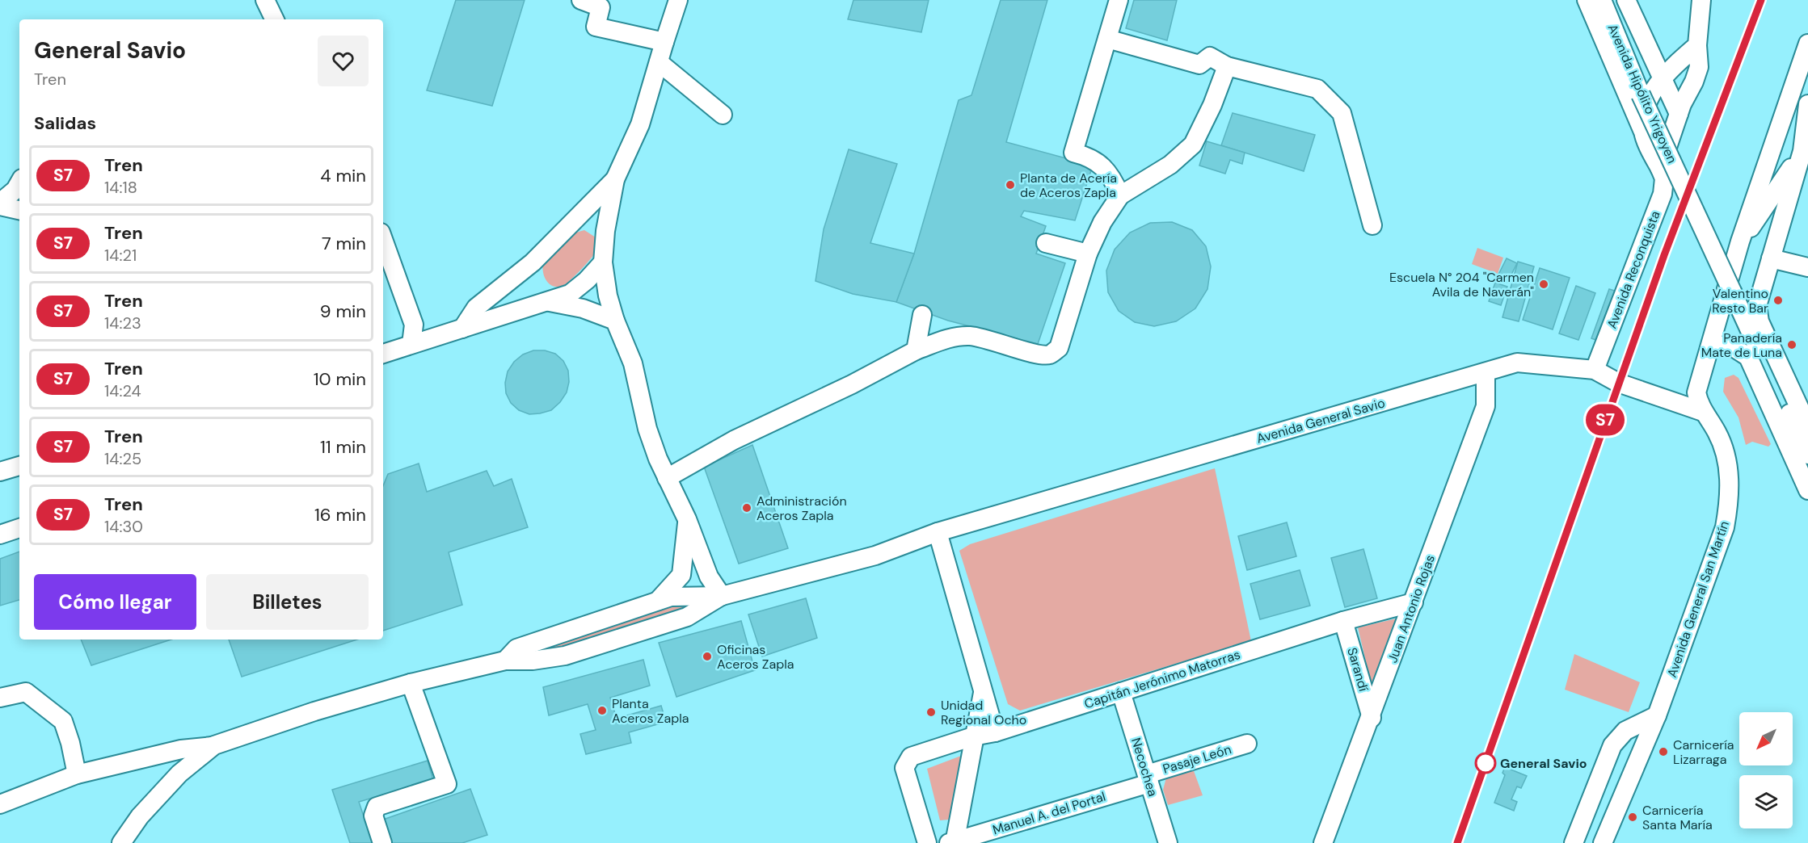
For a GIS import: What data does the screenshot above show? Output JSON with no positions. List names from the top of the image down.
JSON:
{
  "streets": {
    "street": [
      "Avenida Hipólito Yrigoyen",
      "Avenida Reconquista",
      "Avenida General Savio",
      "Avenida General San Martín",
      "Juan Antonio Rojas",
      "Sarandí",
      "Capitán Jerónimo Matorras",
      "Pasaje León",
      "Necochea",
      "Manuel A. del Portal"
    ]
  },
  "crossings": [
    ["Avenida Reconquista", "Avenida General Savio"],
    ["Avenida General Savio", "Avenida General San Martín"],
    ["Avenida General Savio", "Juan Antonio Rojas"],
    ["Juan Antonio Rojas", "Sarandí"],
    ["Juan Antonio Rojas", "Capitán Jerónimo Matorras"],
    ["Sarandí", "Capitán Jerónimo Matorras"],
    ["Capitán Jerónimo Matorras", "Necochea"],
    ["Pasaje León", "Necochea"],
    ["Pasaje León", "Manuel A. del Portal"],
    ["Necochea", "Manuel A. del Portal"]
  ],
  "places": [
    "Planta de Acería de Aceros Zapla",
    "Escuela N° 204 \"Carmen Avila de Naverán\"",
    "Valentino Resto Bar",
    "Panadería Mate de Luna",
    "Administración Aceros Zapla",
    "Oficinas Aceros Zapla",
    "Planta Aceros Zapla",
    "Unidad Regional Ocho",
    "Carnicería Lizarraga",
    "General Savio",
    "Carnicería Santa María"
  ],
  "north": "bottom left",
  "page": {
    "on_map": "S7",
    "heading": [
      ["General Savio", "Tren"],
      "Salidas"
    ],
    "list": [
      {
        "mark": "S7",
        "name": "Tren",
        "note": "14:18",
        "value": "4 min"
      },
      {
        "mark": "S7",
        "name": "Tren",
        "note": "14:21",
        "value": "7 min"
      },
      {
        "mark": "S7",
        "name": "Tren",
        "note": "14:23",
        "value": "9 min"
      },
      {
        "mark": "S7",
        "name": "Tren",
        "note": "14:24",
        "value": "10 min"
      },
      {
        "mark": "S7",
        "name": "Tren",
        "note": "14:25",
        "value": "11 min"
      },
      {
        "mark": "S7",
        "name": "Tren",
        "note": "14:30",
        "value": "16 min"
      }
    ],
    "buttons": ["Cómo llegar", "Billetes"]
  }
}
